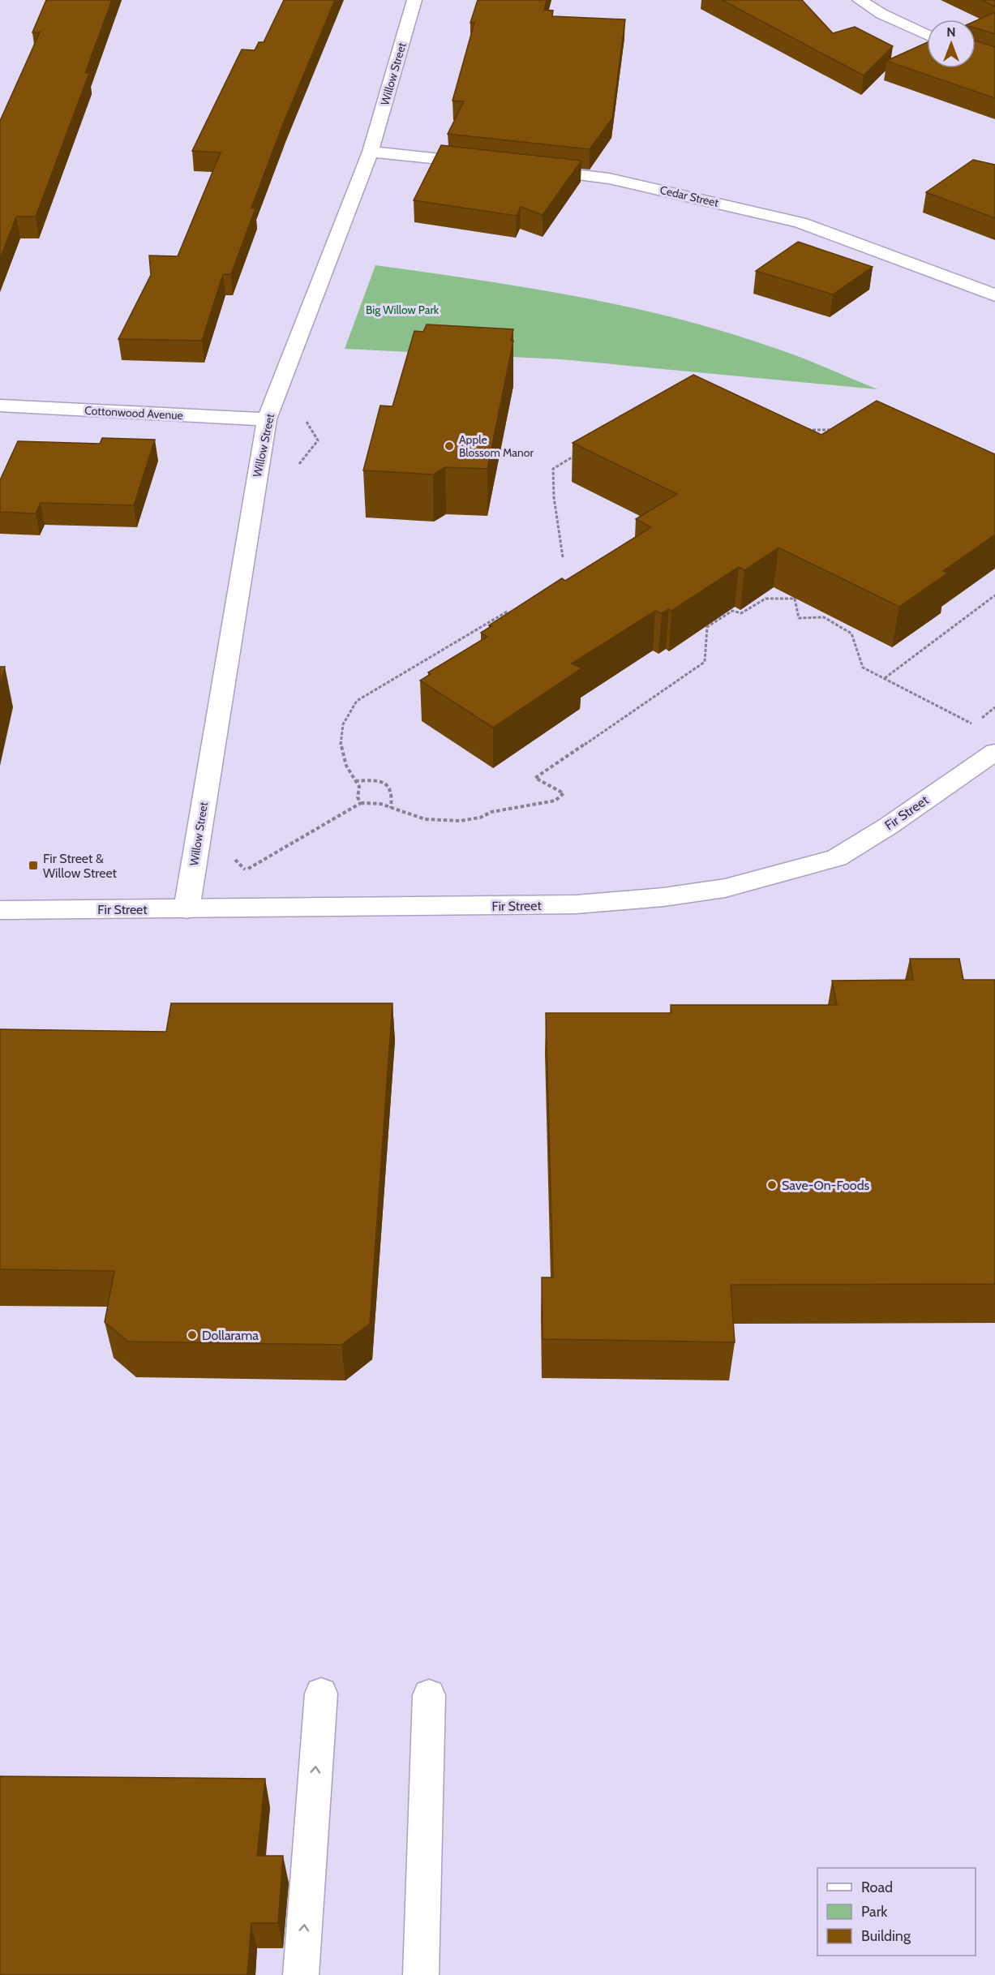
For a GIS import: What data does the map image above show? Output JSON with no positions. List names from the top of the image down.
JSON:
{
  "streets": {
    "street": [
      "Willow Street",
      "Cedar Street",
      "Cottonwood Avenue",
      "Fir Street"
    ]
  },
  "crossings": [
    ["Willow Street", "Cottonwood Avenue"],
    ["Willow Street", "Fir Street"]
  ],
  "parks": ["Big Willow Park"],
  "places": {
    "other": ["Apple Blossom Manor", "Save-On-Foods", "Dollarama"],
    "transit": ["Fir Street & Willow Street"]
  },
  "legend": ["Road", "Park", "Building"],
  "north": "top"
}
